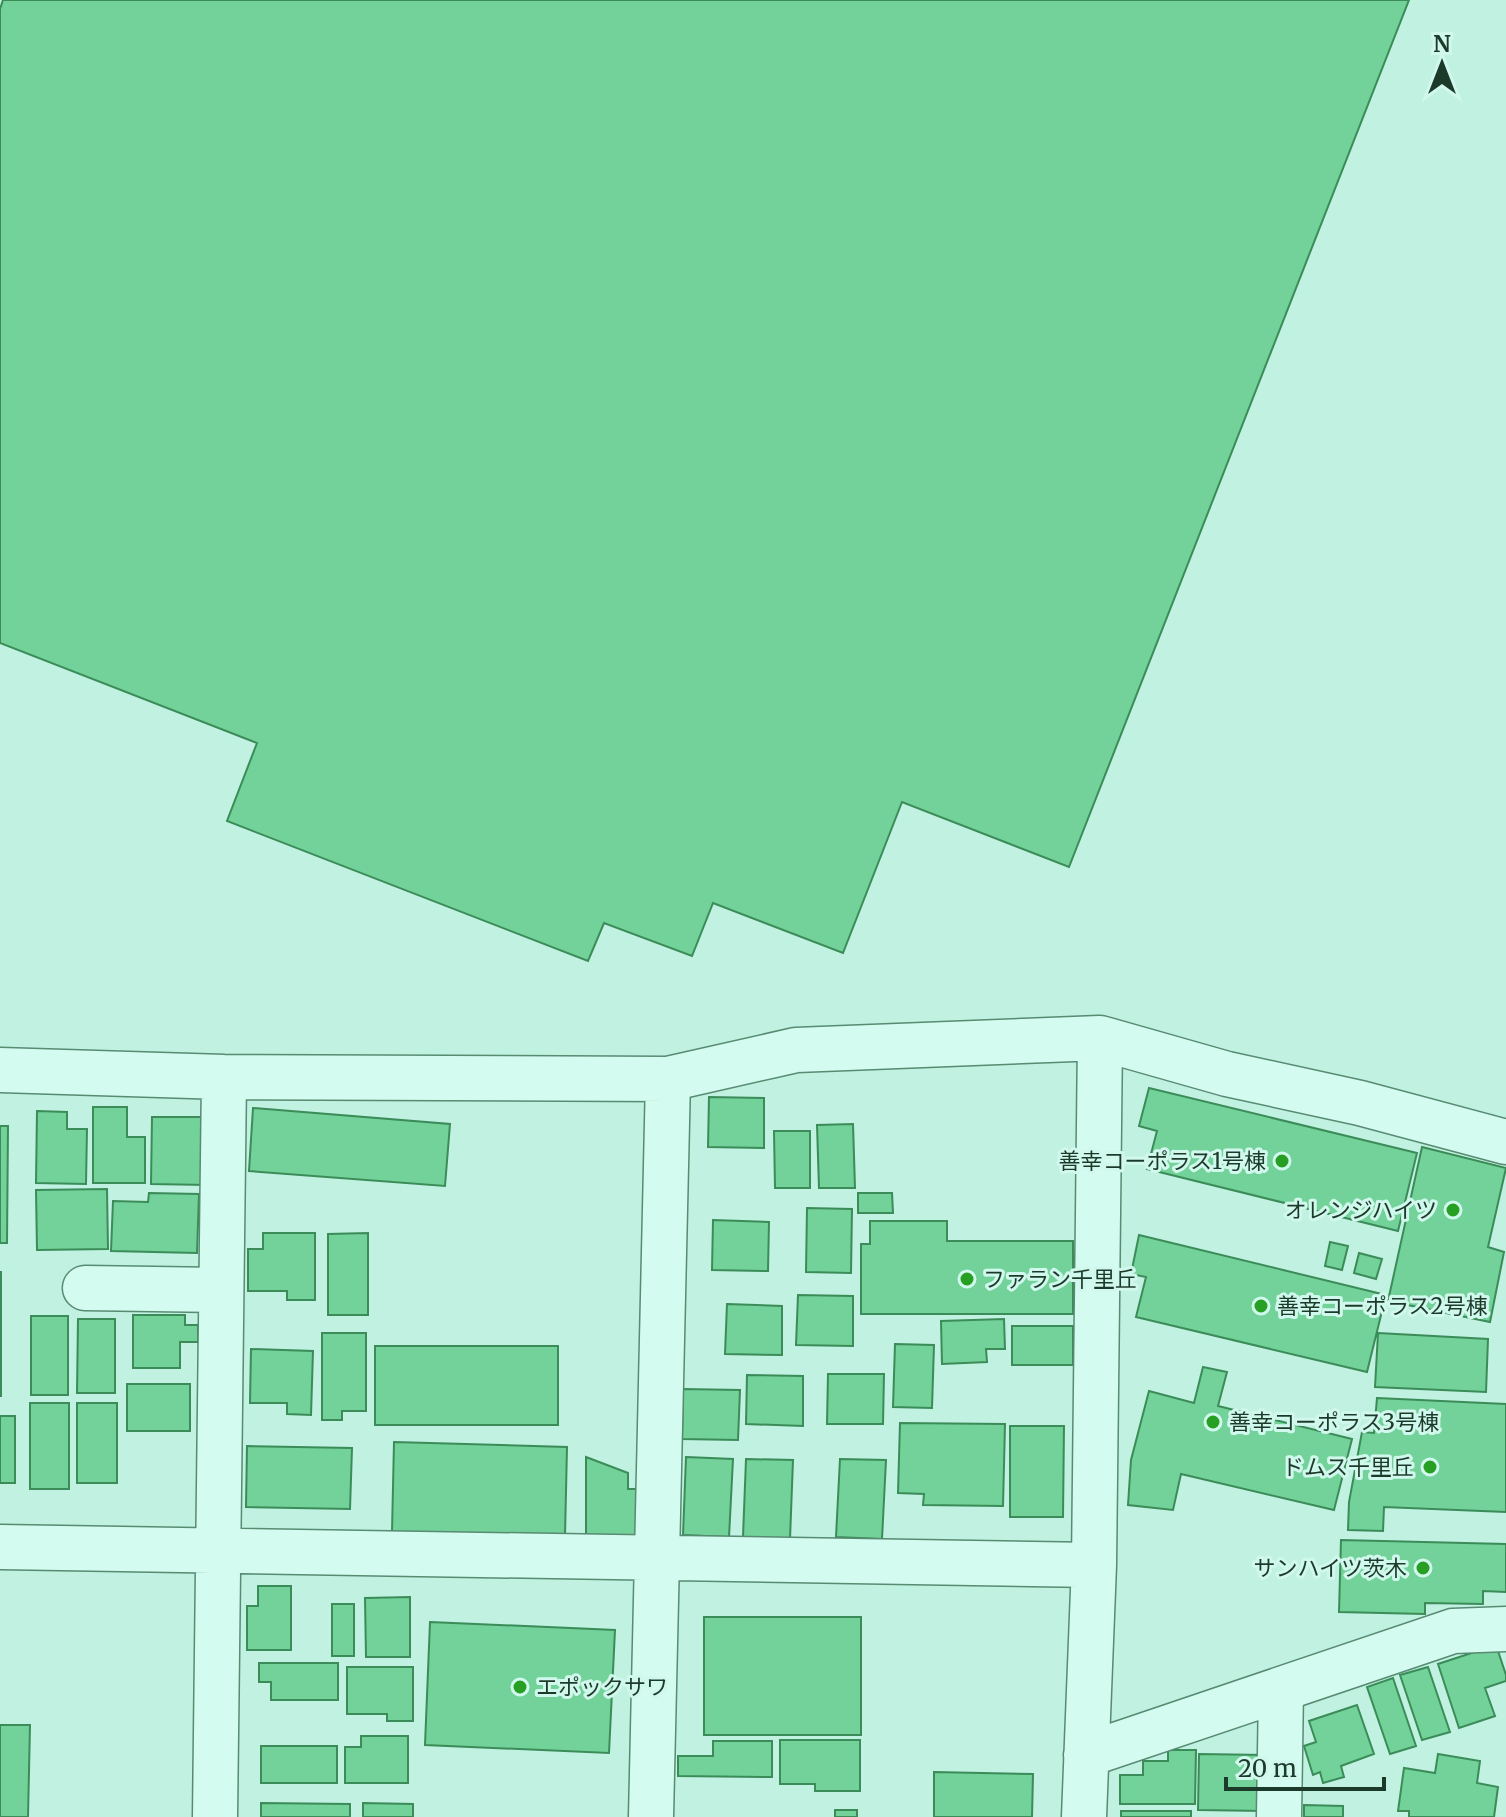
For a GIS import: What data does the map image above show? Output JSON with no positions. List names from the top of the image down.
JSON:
{
  "places": [
    "善幸コーポラス1号棟",
    "オレンジハイツ",
    "ファラン千里丘",
    "善幸コーポラス2号棟",
    "善幸コーポラス3号棟",
    "ドムス千里丘",
    "サンハイツ茨木",
    "エポックサワ"
  ],
  "scale_bar": "20 m",
  "north": "top"
}
